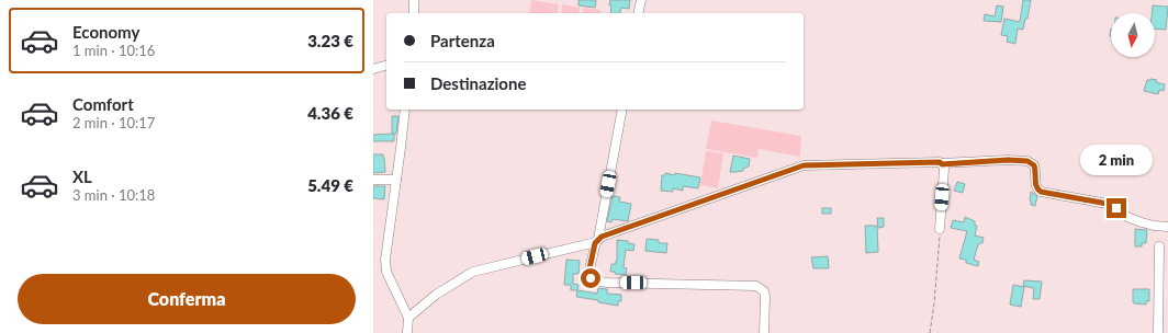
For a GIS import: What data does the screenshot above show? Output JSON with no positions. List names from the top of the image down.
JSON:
{
  "north": "bottom",
  "page": {
    "list": [
      {
        "name": "Economy",
        "note": "1 min · 10:16",
        "value": "3.23 €"
      },
      {
        "name": "Comfort",
        "note": "2 min · 10:17",
        "value": "4.36 €"
      },
      {
        "name": "XL",
        "note": "3 min · 10:18",
        "value": "5.49 €"
      }
    ],
    "banner": ["Partenza", "Destinazione"],
    "bubble": "2 min",
    "buttons": "Conferma"
  }
}
